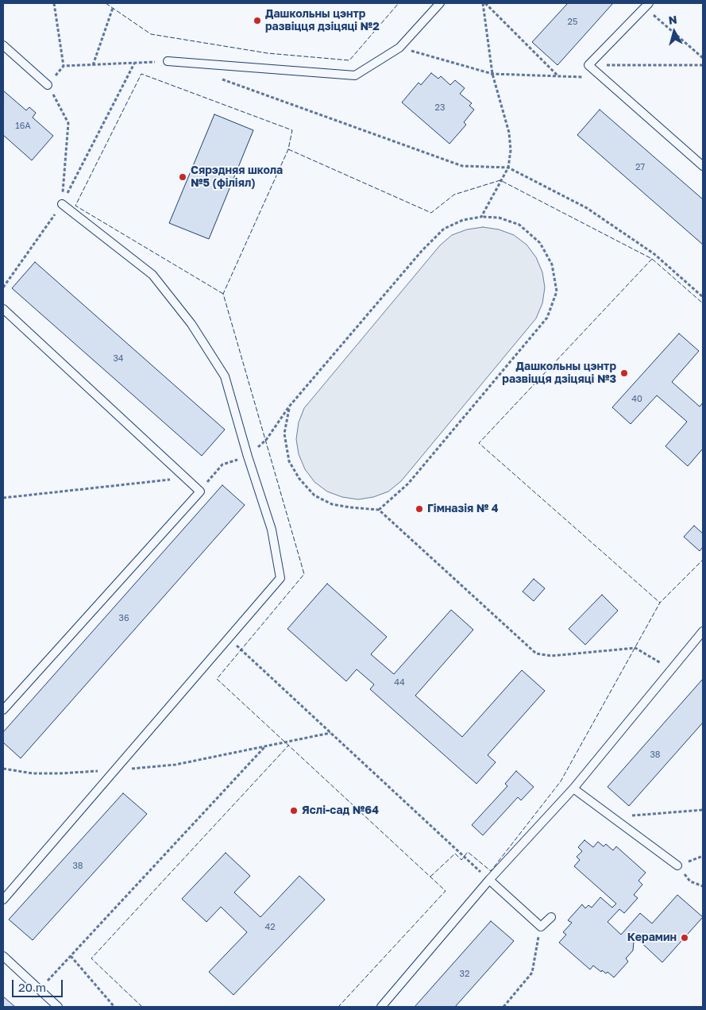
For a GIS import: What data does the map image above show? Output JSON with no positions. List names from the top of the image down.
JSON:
{
  "places": [
    "Дашкольны цэнтр развіцця дзіцяці №2",
    "Сярэдняя школа №5 (філіял)",
    "Дашкольны цэнтр развіцця дзіцяці №3",
    "Гімназія № 4",
    "Яслі-сад №64",
    "Керамин"
  ],
  "house_numbers": [
    "25",
    "23",
    "16А",
    "27",
    "34",
    "40",
    "36",
    "44",
    "38",
    "38",
    "42",
    "32"
  ],
  "scale_bar": "20 m",
  "north": "top"
}
